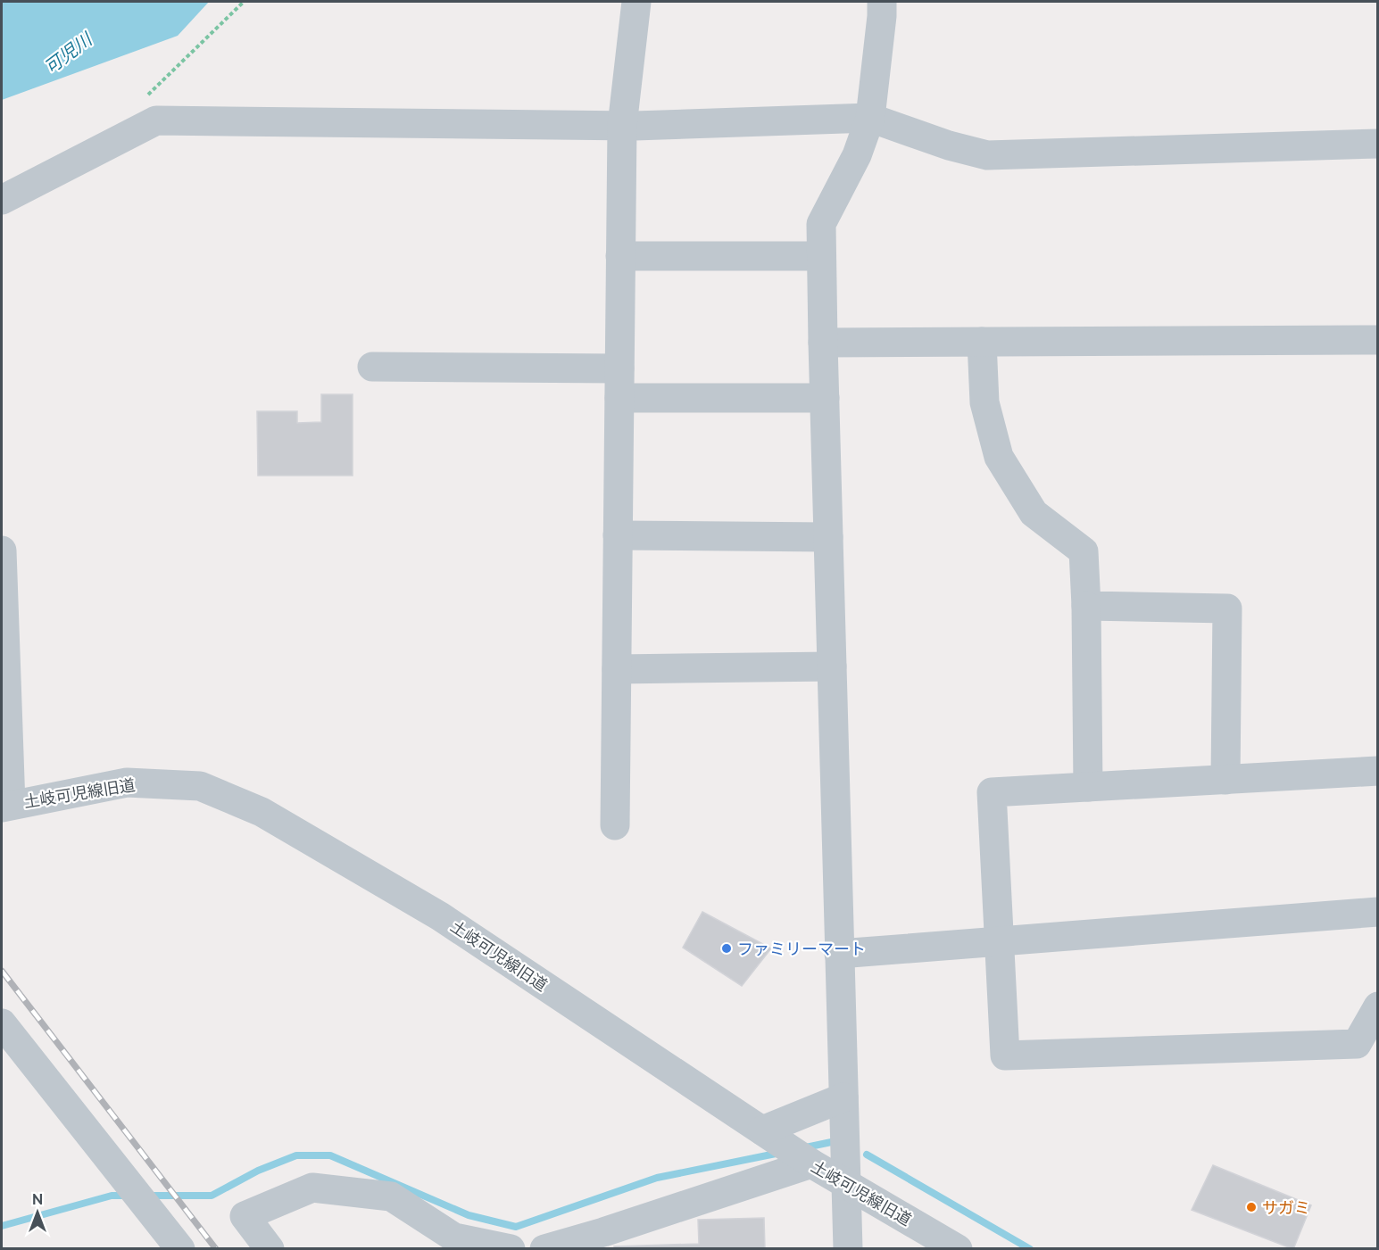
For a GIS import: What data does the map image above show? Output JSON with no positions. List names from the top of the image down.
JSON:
{
  "streets": {
    "street": ["土岐可児線旧道"]
  },
  "water": ["可児川"],
  "places": ["ファミリーマート", "サガミ"],
  "north": "top"
}
